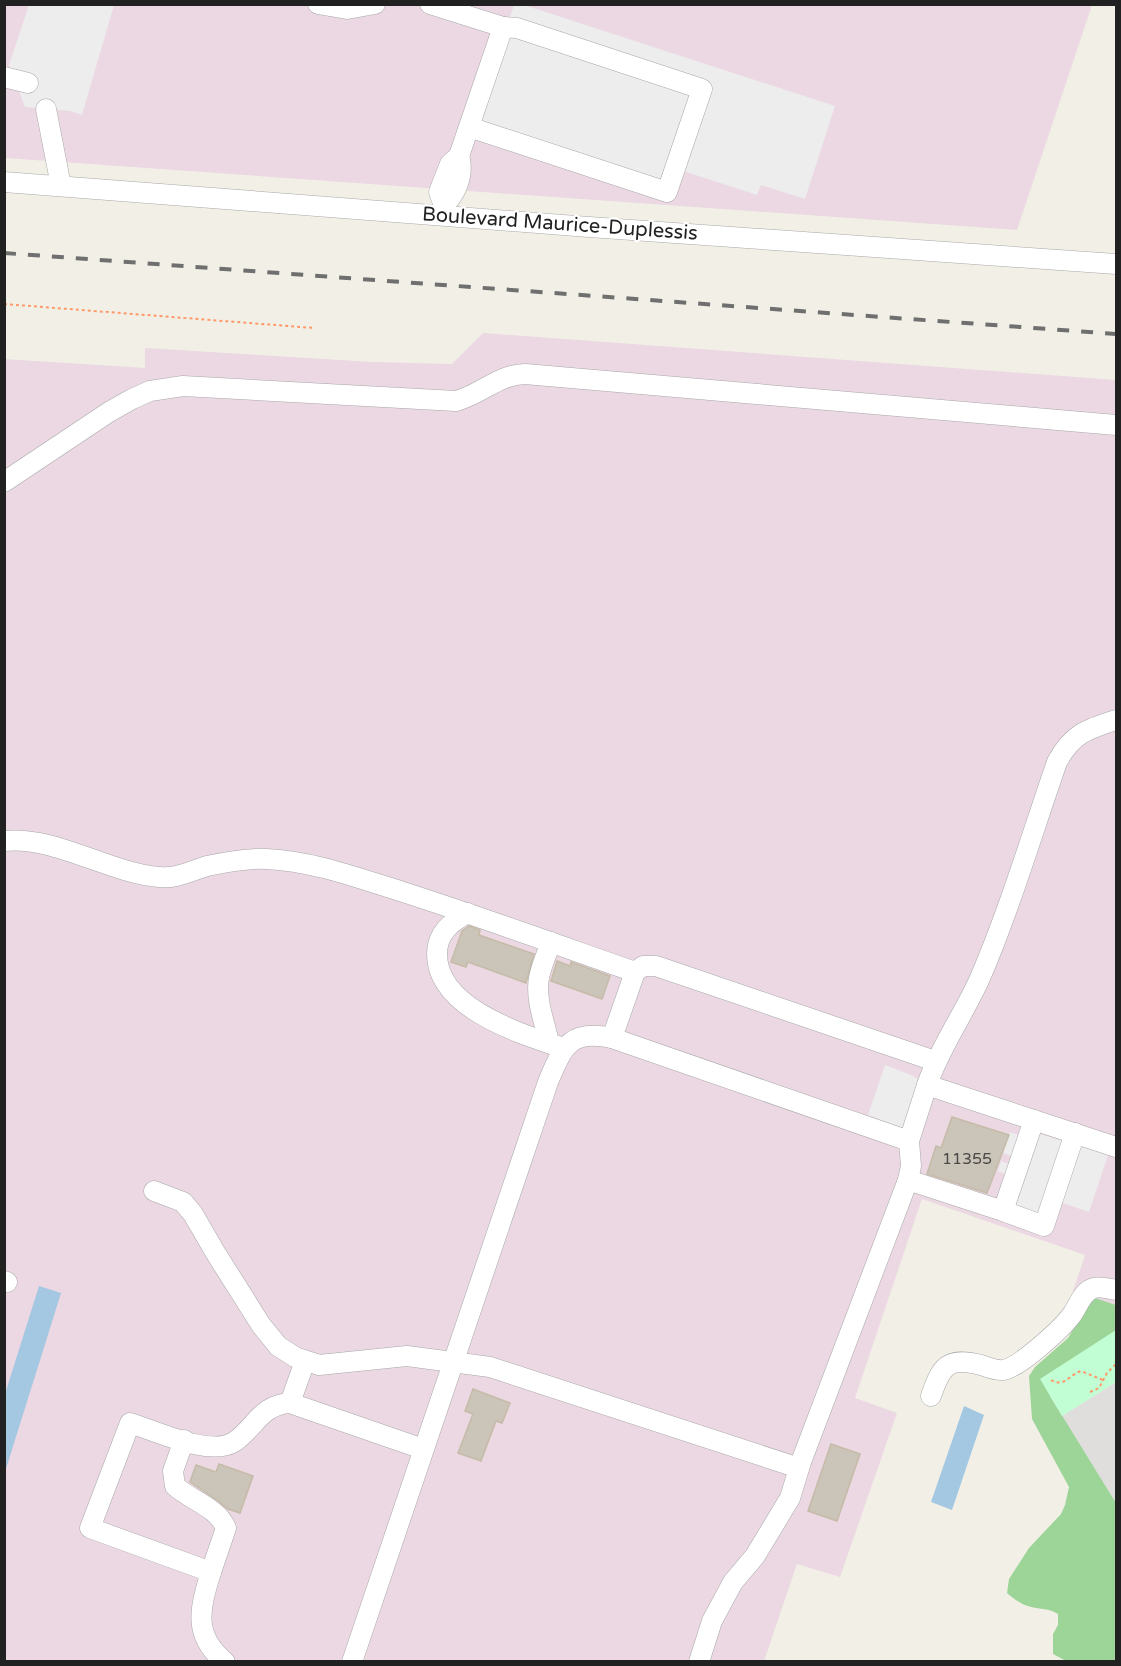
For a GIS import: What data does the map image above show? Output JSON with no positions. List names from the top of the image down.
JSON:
{
  "streets": {
    "street": ["Boulevard Maurice-Duplessis"]
  },
  "house_numbers": ["11355"]
}
